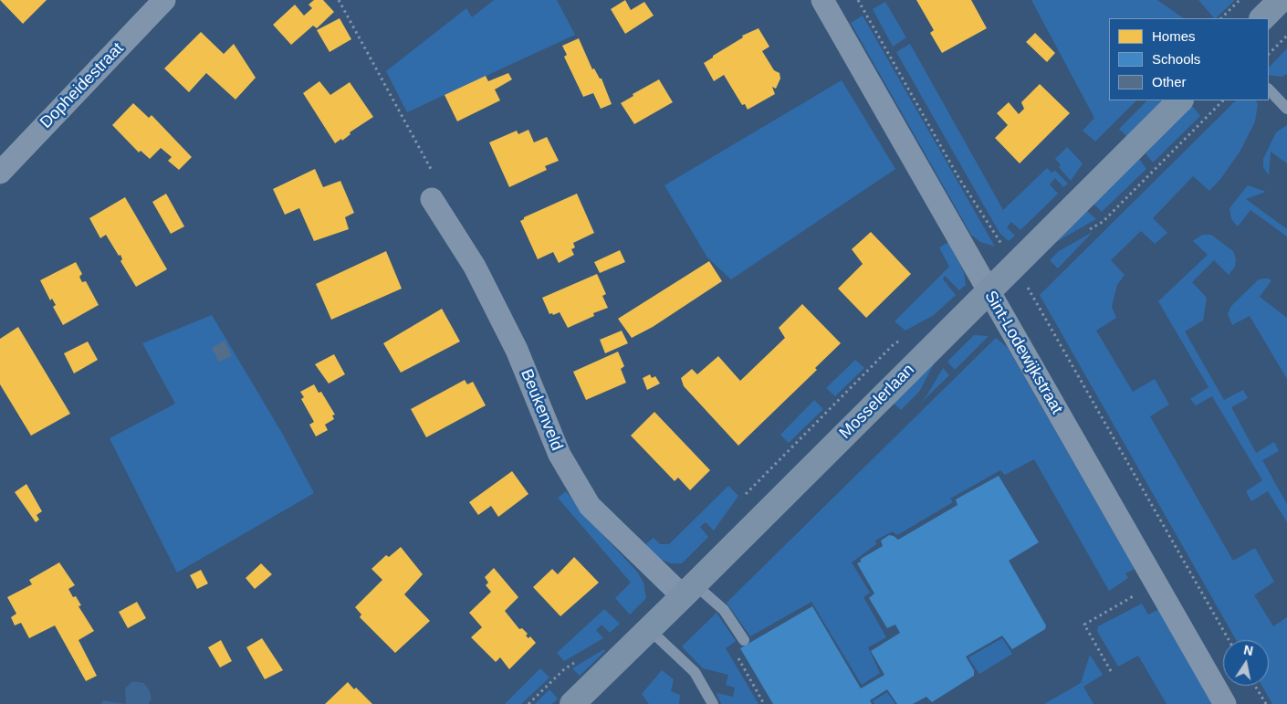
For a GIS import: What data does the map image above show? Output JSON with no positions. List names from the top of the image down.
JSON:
{
  "streets": {
    "street": [
      "Dopheidestraat",
      "Sint-Lodewijkstraat",
      "Mosselerlaan",
      "Beukenveld"
    ]
  },
  "crossings": [
    ["Sint-Lodewijkstraat", "Mosselerlaan"],
    ["Mosselerlaan", "Beukenveld"]
  ],
  "legend": ["Homes", "Schools", "Other"],
  "north": "top"
}
